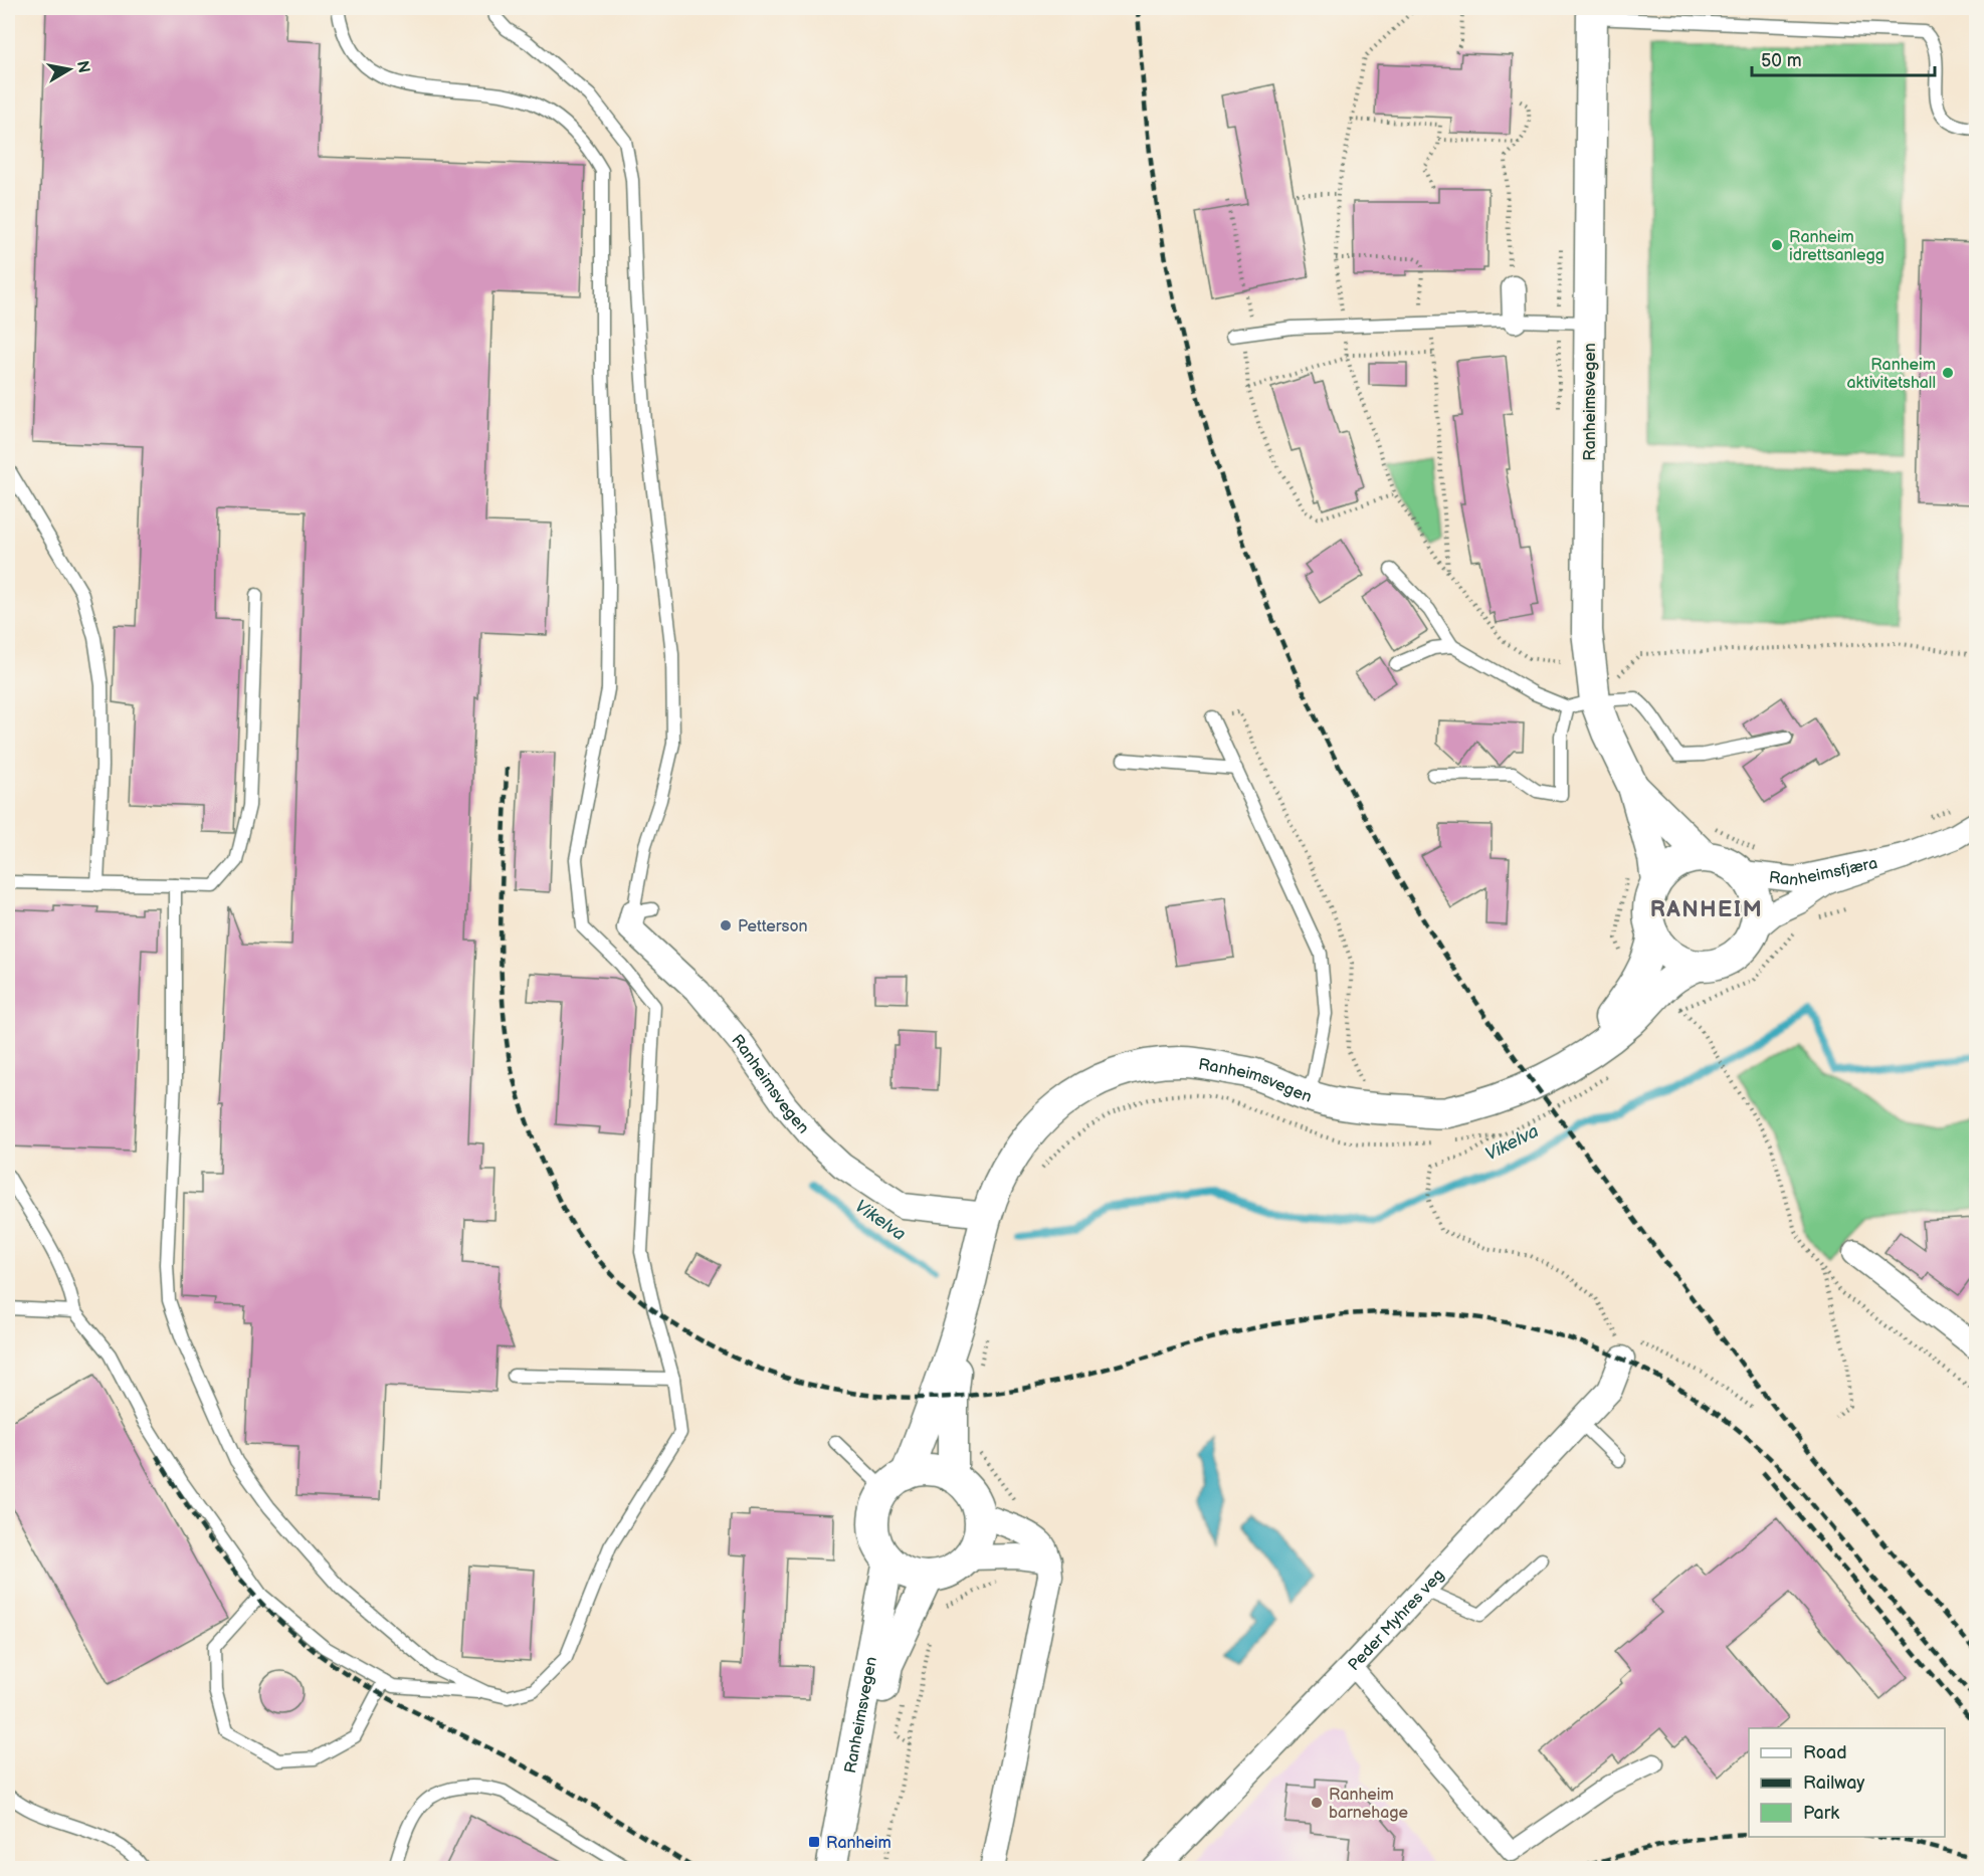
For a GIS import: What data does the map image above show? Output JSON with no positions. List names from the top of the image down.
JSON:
{
  "streets": {
    "street": ["Ranheimsvegen", "Ranheimsfjæra", "Peder Myhres veg"]
  },
  "crossings": [
    ["Ranheimsvegen", "Ranheimsfjæra"]
  ],
  "districts": ["RANHEIM"],
  "water": ["Vikelva"],
  "places": {
    "other": [
      "Ranheim idrettsanlegg",
      "Ranheim aktivitetshall",
      "Petterson",
      "Ranheim barnehage"
    ],
    "transit": ["Ranheim"]
  },
  "legend": ["Road", "Railway", "Park"],
  "scale_bar": "50 m",
  "north": "right"
}
